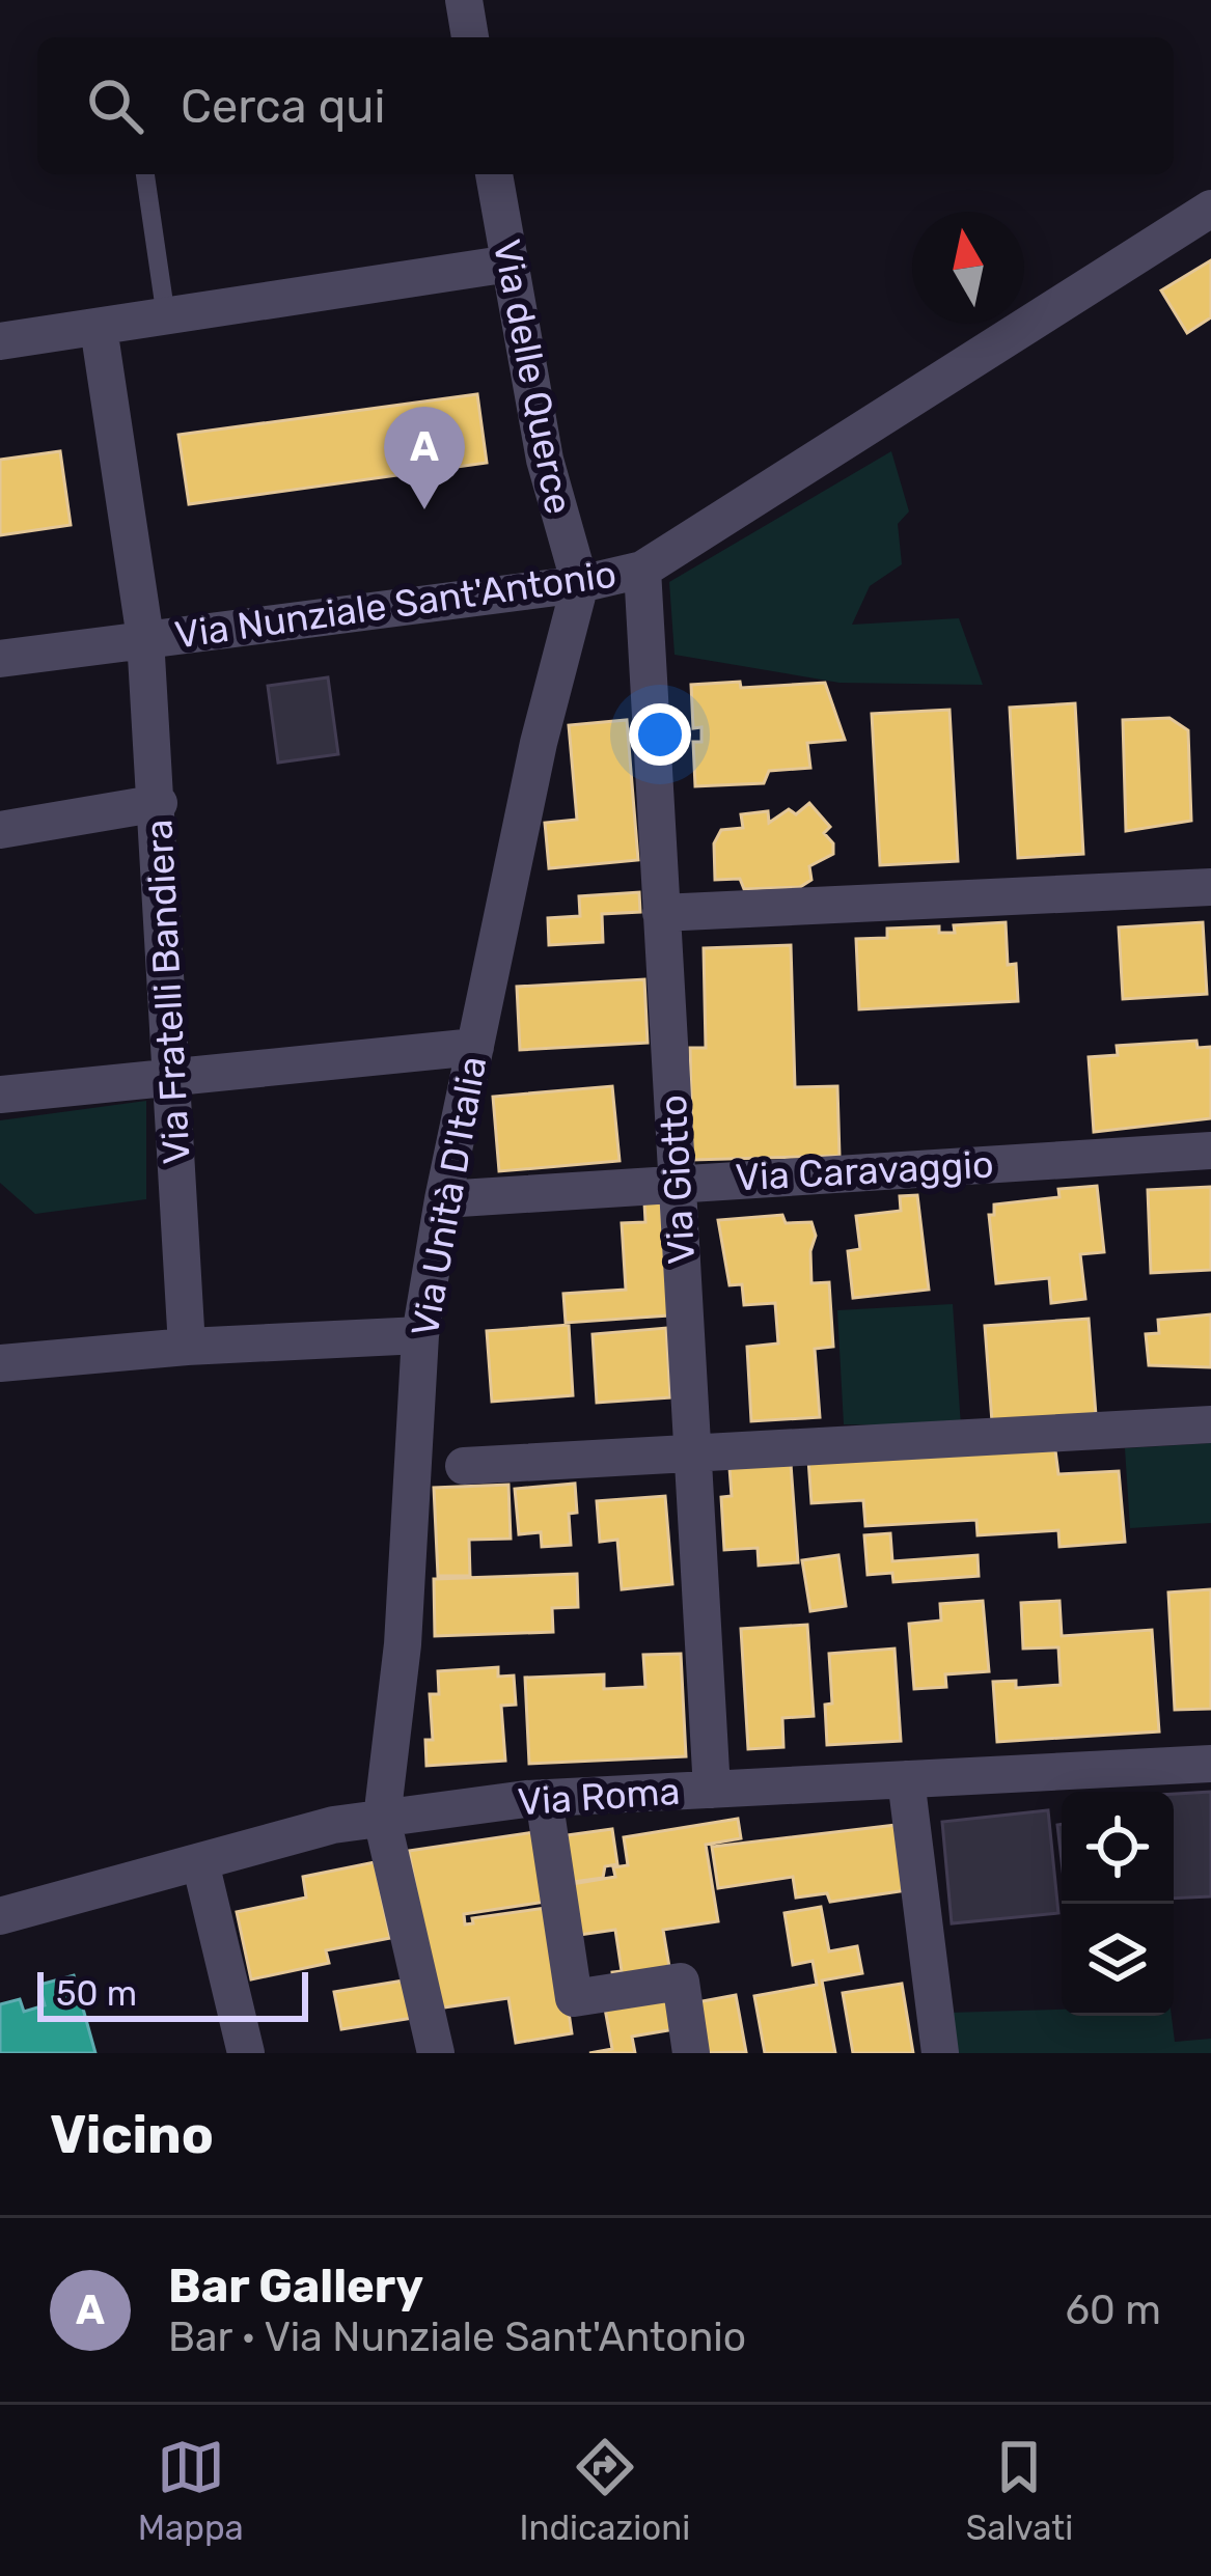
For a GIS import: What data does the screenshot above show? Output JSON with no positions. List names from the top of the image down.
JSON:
{
  "streets": {
    "street": [
      "Via delle Querce",
      "Via Nunziale Sant'Antonio",
      "Via Fratelli Bandiera",
      "Via Caravaggio",
      "Via Giotto",
      "Via Unità D'Italia",
      "Via Roma"
    ]
  },
  "crossings": [
    ["Via delle Querce", "Via Nunziale Sant'Antonio"],
    ["Via delle Querce", "Via Unità D'Italia"],
    ["Via Nunziale Sant'Antonio", "Via Fratelli Bandiera"],
    ["Via Nunziale Sant'Antonio", "Via Giotto"],
    ["Via Nunziale Sant'Antonio", "Via Unità D'Italia"],
    ["Via Caravaggio", "Via Giotto"],
    ["Via Caravaggio", "Via Unità D'Italia"],
    ["Via Giotto", "Via Roma"],
    ["Via Unità D'Italia", "Via Roma"]
  ],
  "scale_bar": "50 m",
  "north": "top",
  "page": {
    "search": "Cerca qui",
    "pins": "A",
    "scale": "50 m",
    "heading": "Vicino",
    "list": [
      {
        "mark": "A",
        "name": "Bar Gallery",
        "note": "Bar · Via Nunziale Sant'Antonio",
        "value": "60 m"
      }
    ],
    "nav": ["Mappa", "Indicazioni", "Salvati"]
  }
}
